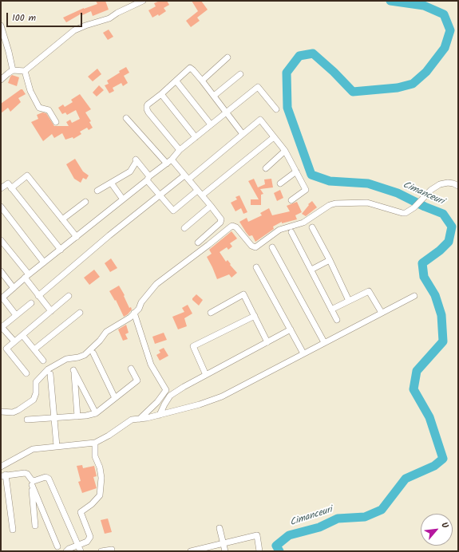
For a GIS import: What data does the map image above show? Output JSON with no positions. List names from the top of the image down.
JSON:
{
  "water": ["Cimanceuri"],
  "scale_bar": "100 m",
  "north": "top right"
}
